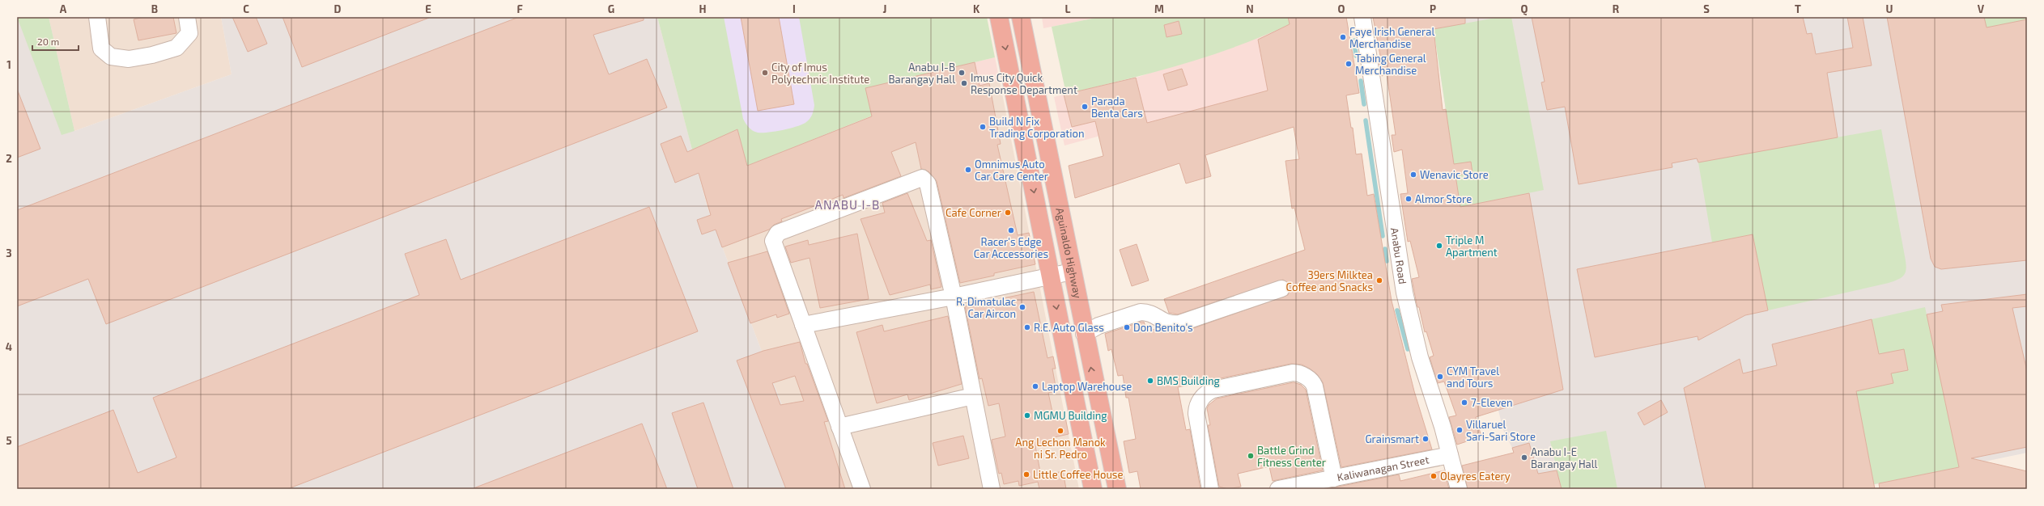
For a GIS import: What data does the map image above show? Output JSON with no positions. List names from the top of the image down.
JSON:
{
  "streets": {
    "highway": ["Aguinaldo Highway"],
    "street": ["Anabu Road", "Kaliwanagan Street"]
  },
  "crossings": [
    ["Anabu Road", "Kaliwanagan Street"]
  ],
  "districts": ["ANABU I-B"],
  "places": [
    "Faye Irish General Merchandise",
    "Tabing General Merchandise",
    "City of Imus Polytechnic Institute",
    "Anabu I-B Barangay Hall",
    "Imus City Quick Response Department",
    "Parada Benta Cars",
    "Build N Fix Trading Corporation",
    "Omnimus Auto Car Care Center",
    "Wenavic Store",
    "Almor Store",
    "Cafe Corner",
    "Racer's Edge Car Accessories",
    "Triple M Apartment",
    "39ers Milktea Coffee and Snacks",
    "R. Dimatulac Car Aircon",
    "R.E. Auto Glass",
    "Don Benito's",
    "CYM Travel and Tours",
    "BMS Building",
    "Laptop Warehouse",
    "7-Eleven",
    "MGMU Building",
    "Villaruel Sari-Sari Store",
    "Ang Lechon Manok ni Sr. Pedro",
    "Grainsmart",
    "Battle Grind Fitness Center",
    "Anabu I-E Barangay Hall",
    "Little Coffee House",
    "Olayres Eatery"
  ],
  "scale_bar": "20 m",
  "grid": {
    "columns": [
      "A",
      "B",
      "C",
      "D",
      "E",
      "F",
      "G",
      "H",
      "I",
      "J",
      "K",
      "L",
      "M",
      "N",
      "O",
      "P",
      "Q",
      "R",
      "S",
      "T",
      "U",
      "V"
    ],
    "rows": [
      "1",
      "2",
      "3",
      "4",
      "5"
    ]
  }
}
